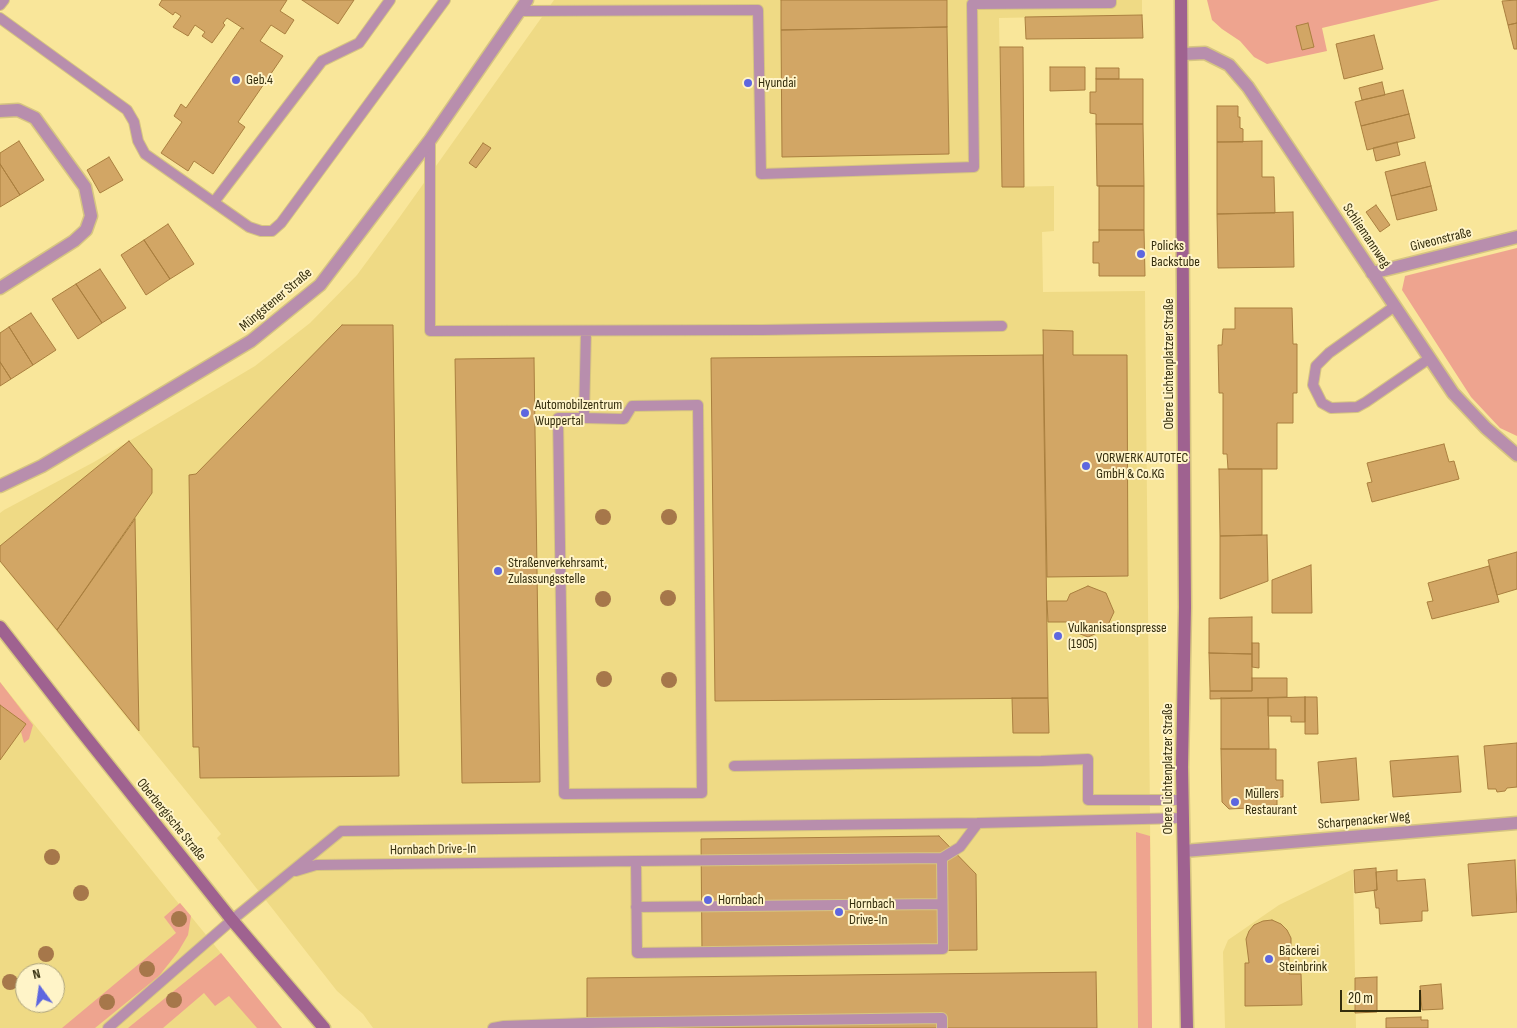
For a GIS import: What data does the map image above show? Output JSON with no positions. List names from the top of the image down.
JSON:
{
  "streets": {
    "main road": ["Obere Lichtenplatzer Straße", "Oberbergische Straße"],
    "street": [
      "Schliemannweg",
      "Giveonstraße",
      "Müngstener Straße",
      "Scharpenacker Weg"
    ],
    "lane": ["Hornbach Drive-In"]
  },
  "crossings": [
    ["Schliemannweg", "Giveonstraße"],
    ["Schliemannweg", "Obere Lichtenplatzer Straße"],
    ["Obere Lichtenplatzer Straße", "Scharpenacker Weg"]
  ],
  "places": [
    "Geb.4",
    "Hyundai",
    "Policks Backstube",
    "Automobilzentrum Wuppertal",
    "VORWERK AUTOTEC GmbH & Co.KG",
    "Straßenverkehrsamt, Zulassungsstelle",
    "Vulkanisationspresse (1905)",
    "Müllers Restaurant",
    "Hornbach",
    "Hornbach Drive-In",
    "Bäckerei Steinbrink"
  ],
  "scale_bar": "20 m",
  "north": "top"
}
